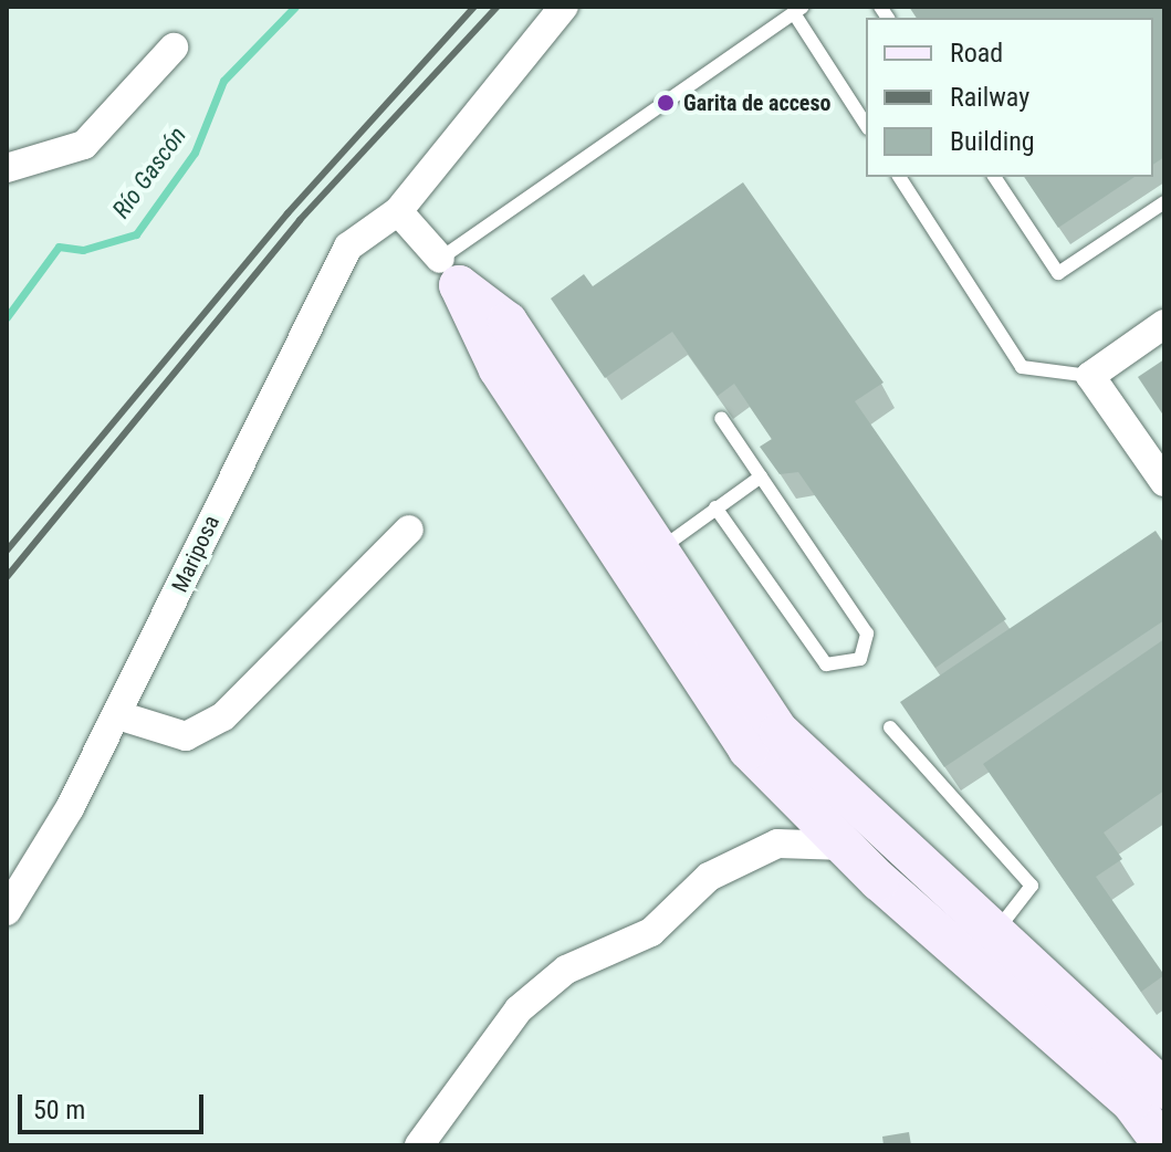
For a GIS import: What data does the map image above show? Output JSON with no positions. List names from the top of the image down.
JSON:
{
  "streets": {
    "street": ["Mariposa"]
  },
  "water": ["Río Gascón"],
  "places": ["Garita de acceso"],
  "legend": ["Road", "Railway", "Building"],
  "scale_bar": "50 m"
}
